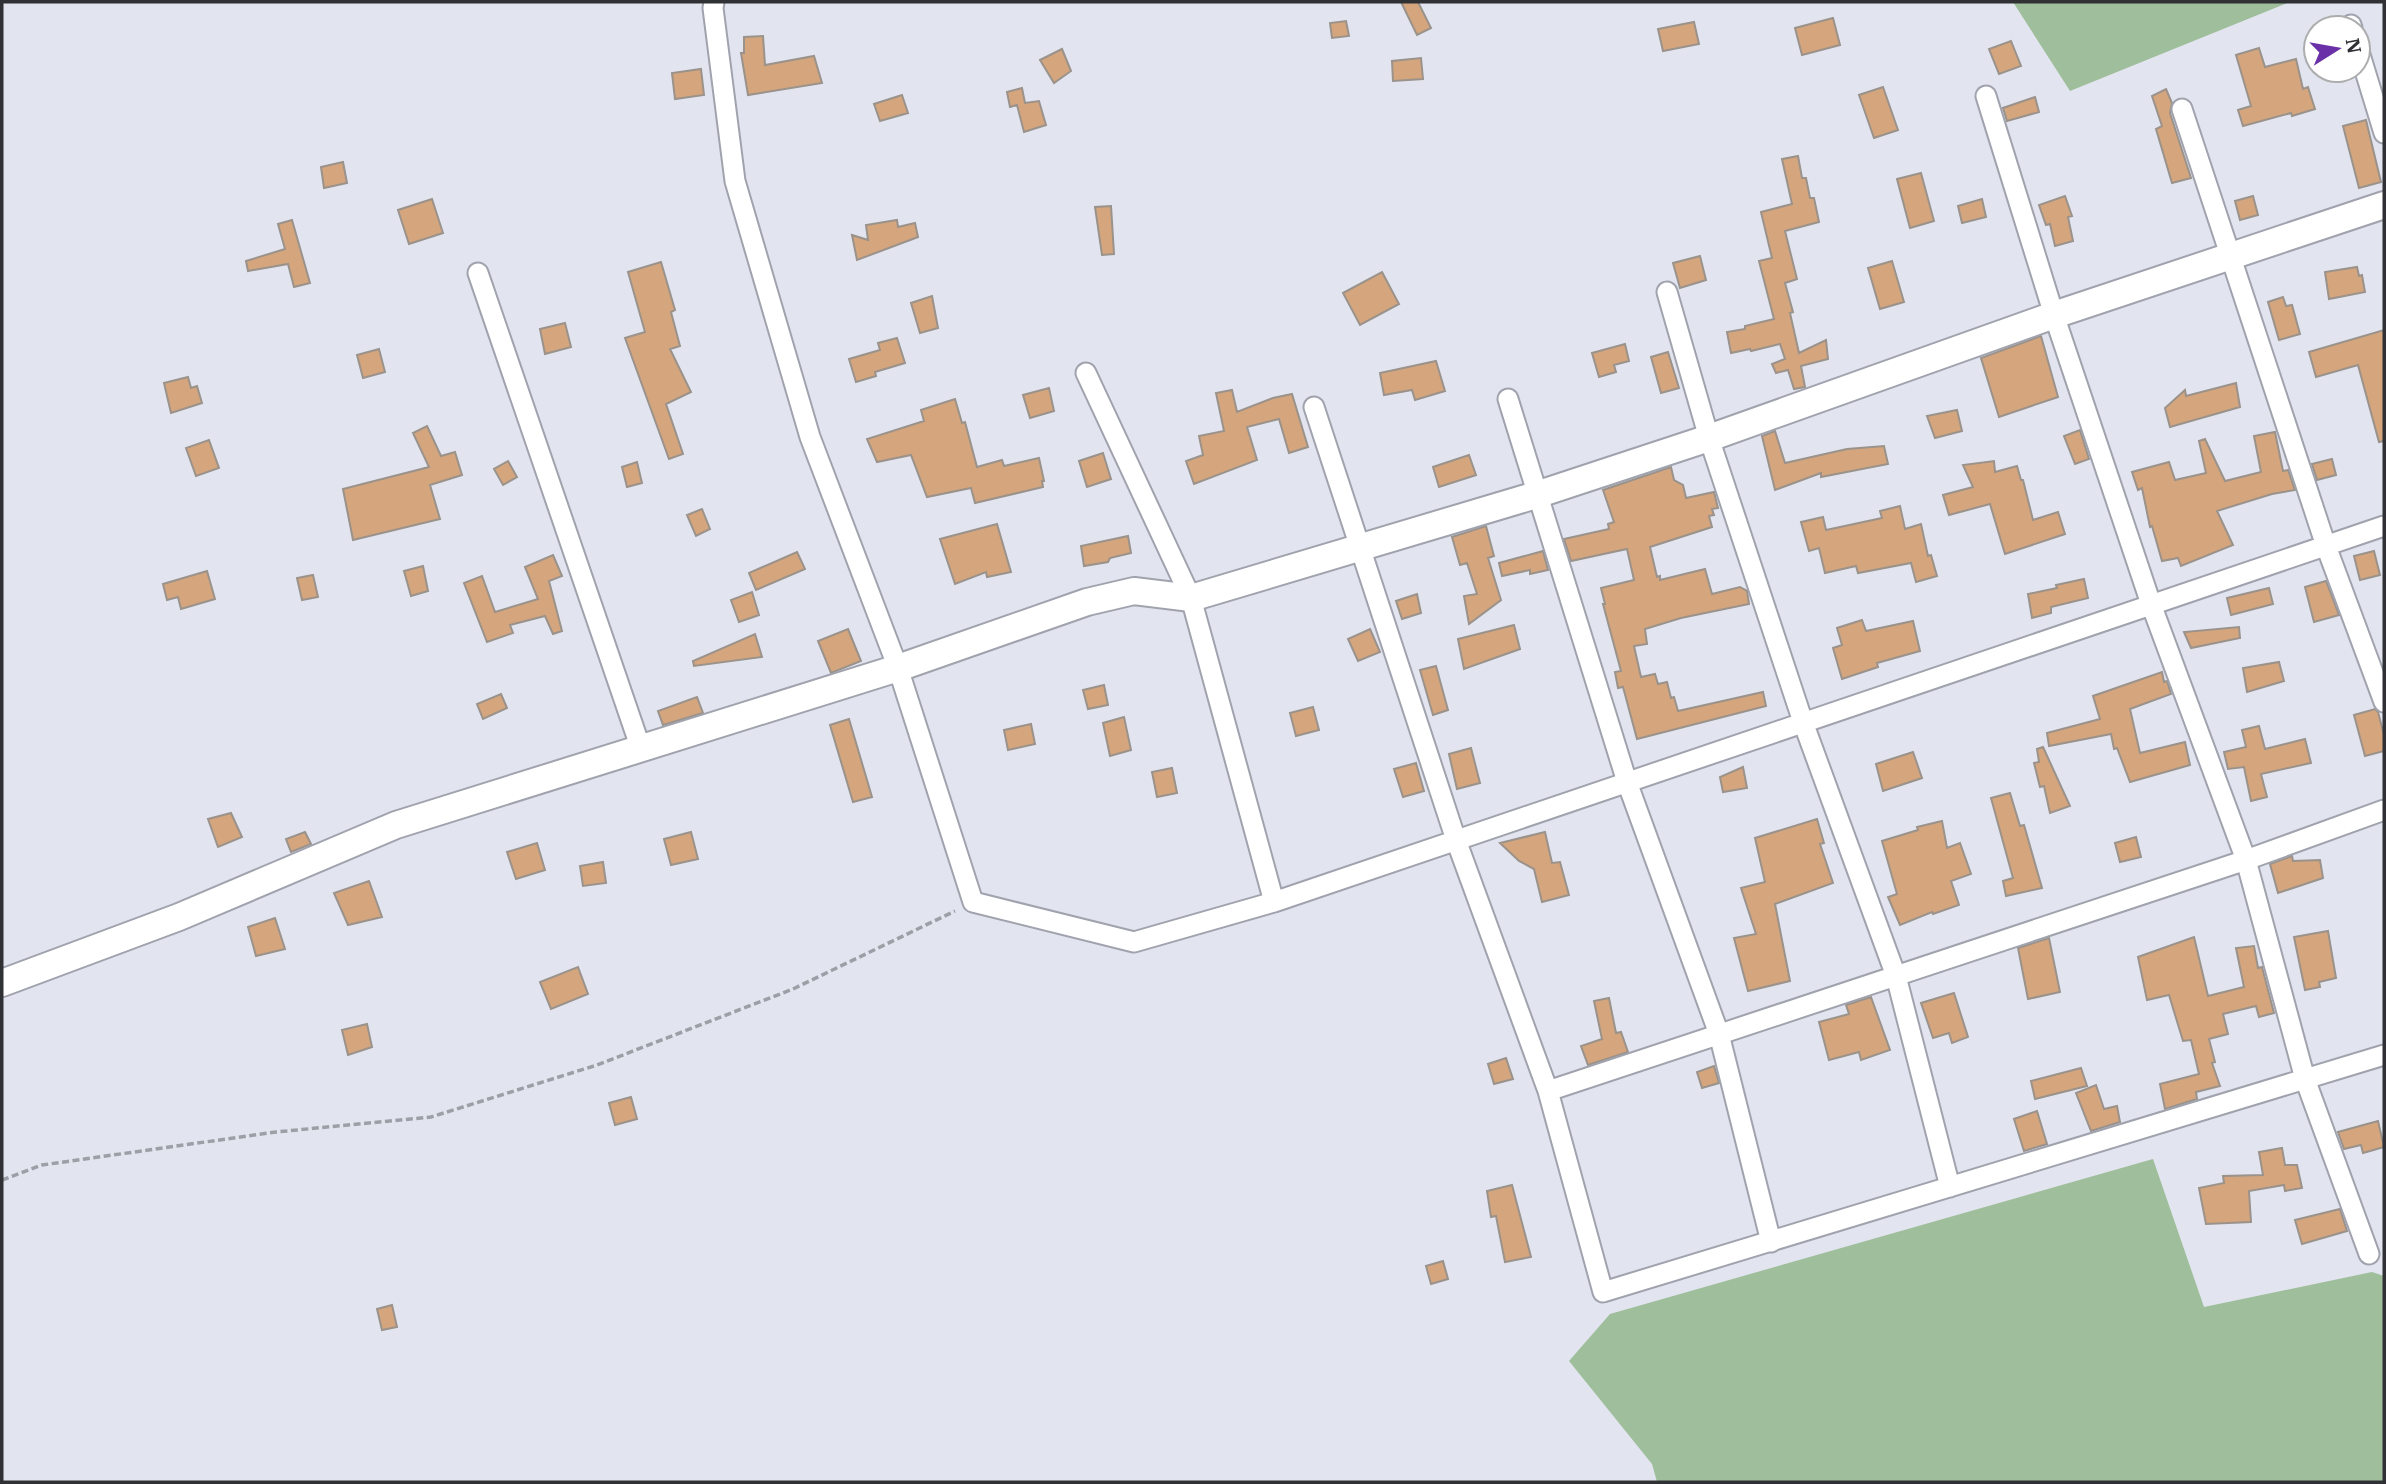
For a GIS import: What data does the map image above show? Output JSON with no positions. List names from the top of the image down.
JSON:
{
  "north": "right"
}
